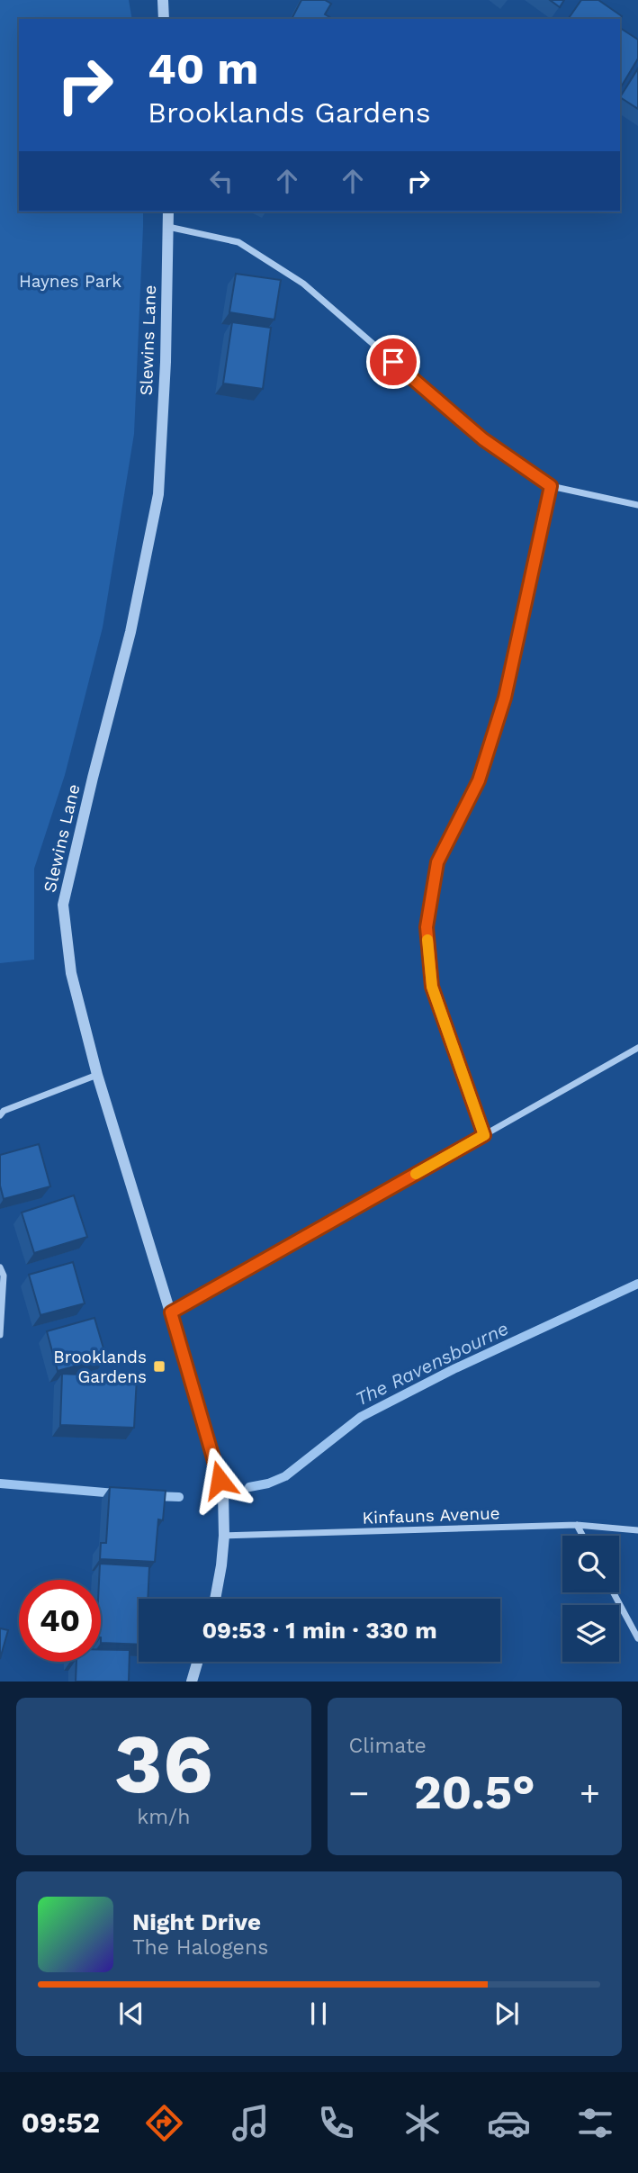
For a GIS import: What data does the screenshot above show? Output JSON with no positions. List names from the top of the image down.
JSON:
{
  "streets": {
    "street": ["Slewins Lane", "Kinfauns Avenue"]
  },
  "crossings": [
    ["Slewins Lane", "Kinfauns Avenue"]
  ],
  "water": ["The Ravensbourne"],
  "parks": ["Haynes Park"],
  "places": {
    "transit": ["Brooklands Gardens"]
  },
  "page": {
    "turn": ["40 m", "Brooklands Gardens"],
    "limit": "40",
    "trip": "09:53 · 1 min · 330 m",
    "tile": [
      ["36", "km/h"],
      "Climate"
    ],
    "heat": ["−", "20.5°", "+"],
    "song": ["Night Drive", "The Halogens"],
    "tabs": "09:52"
  }
}
